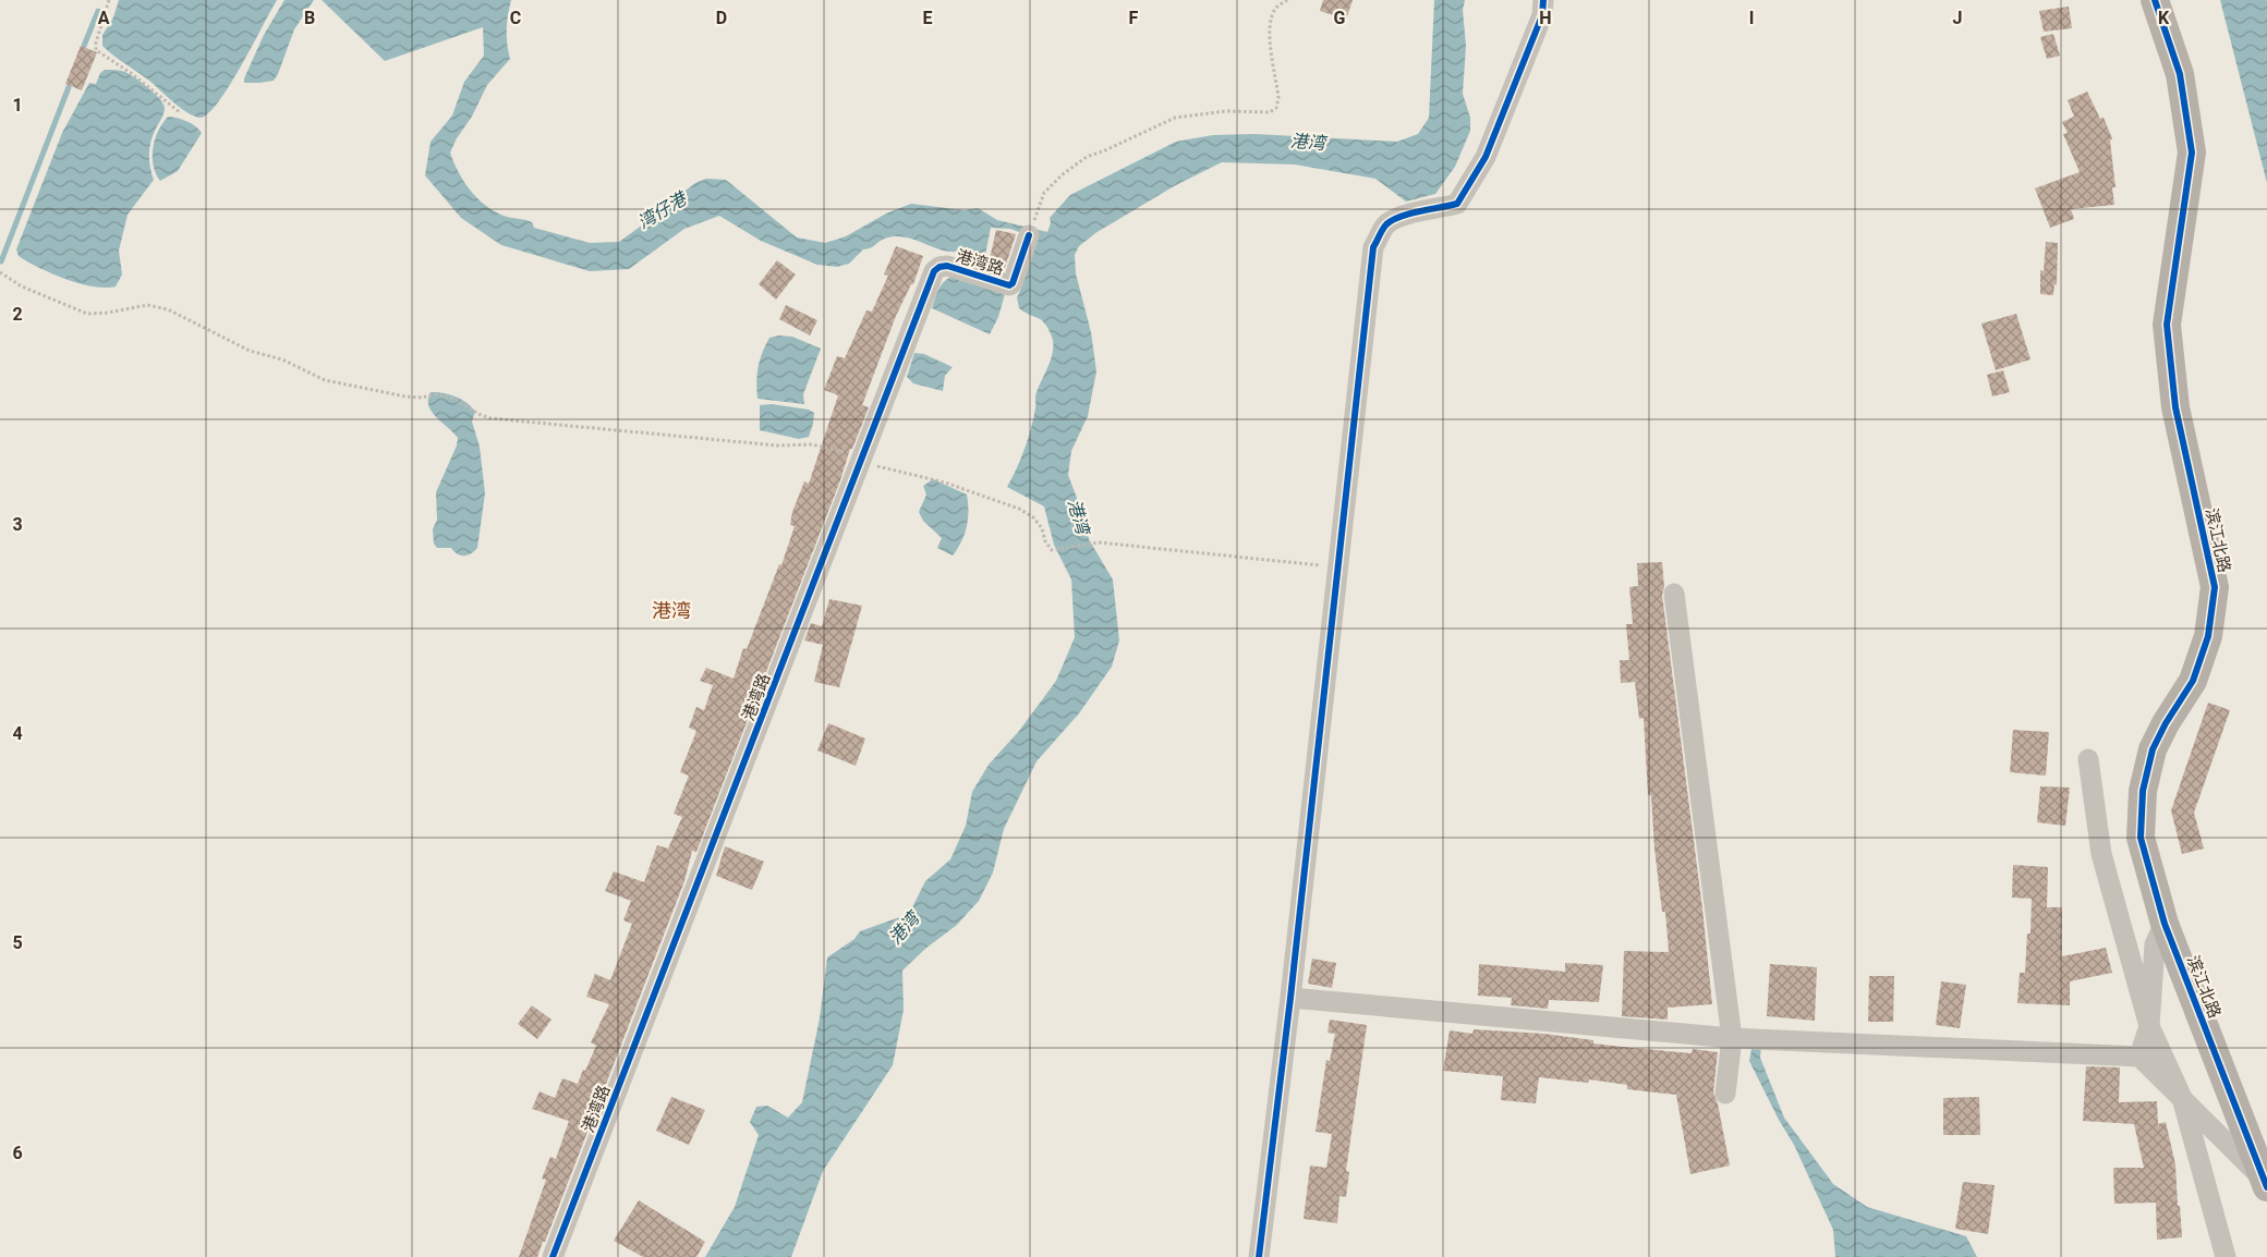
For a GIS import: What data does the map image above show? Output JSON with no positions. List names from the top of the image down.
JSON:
{
  "streets": {
    "street": ["港湾路", "滨江北路"]
  },
  "districts": ["港湾"],
  "water": ["港湾", "湾仔港"],
  "grid": {
    "columns": [
      "A",
      "B",
      "C",
      "D",
      "E",
      "F",
      "G",
      "H",
      "I",
      "J",
      "K"
    ],
    "rows": [
      "1",
      "2",
      "3",
      "4",
      "5",
      "6"
    ]
  }
}
